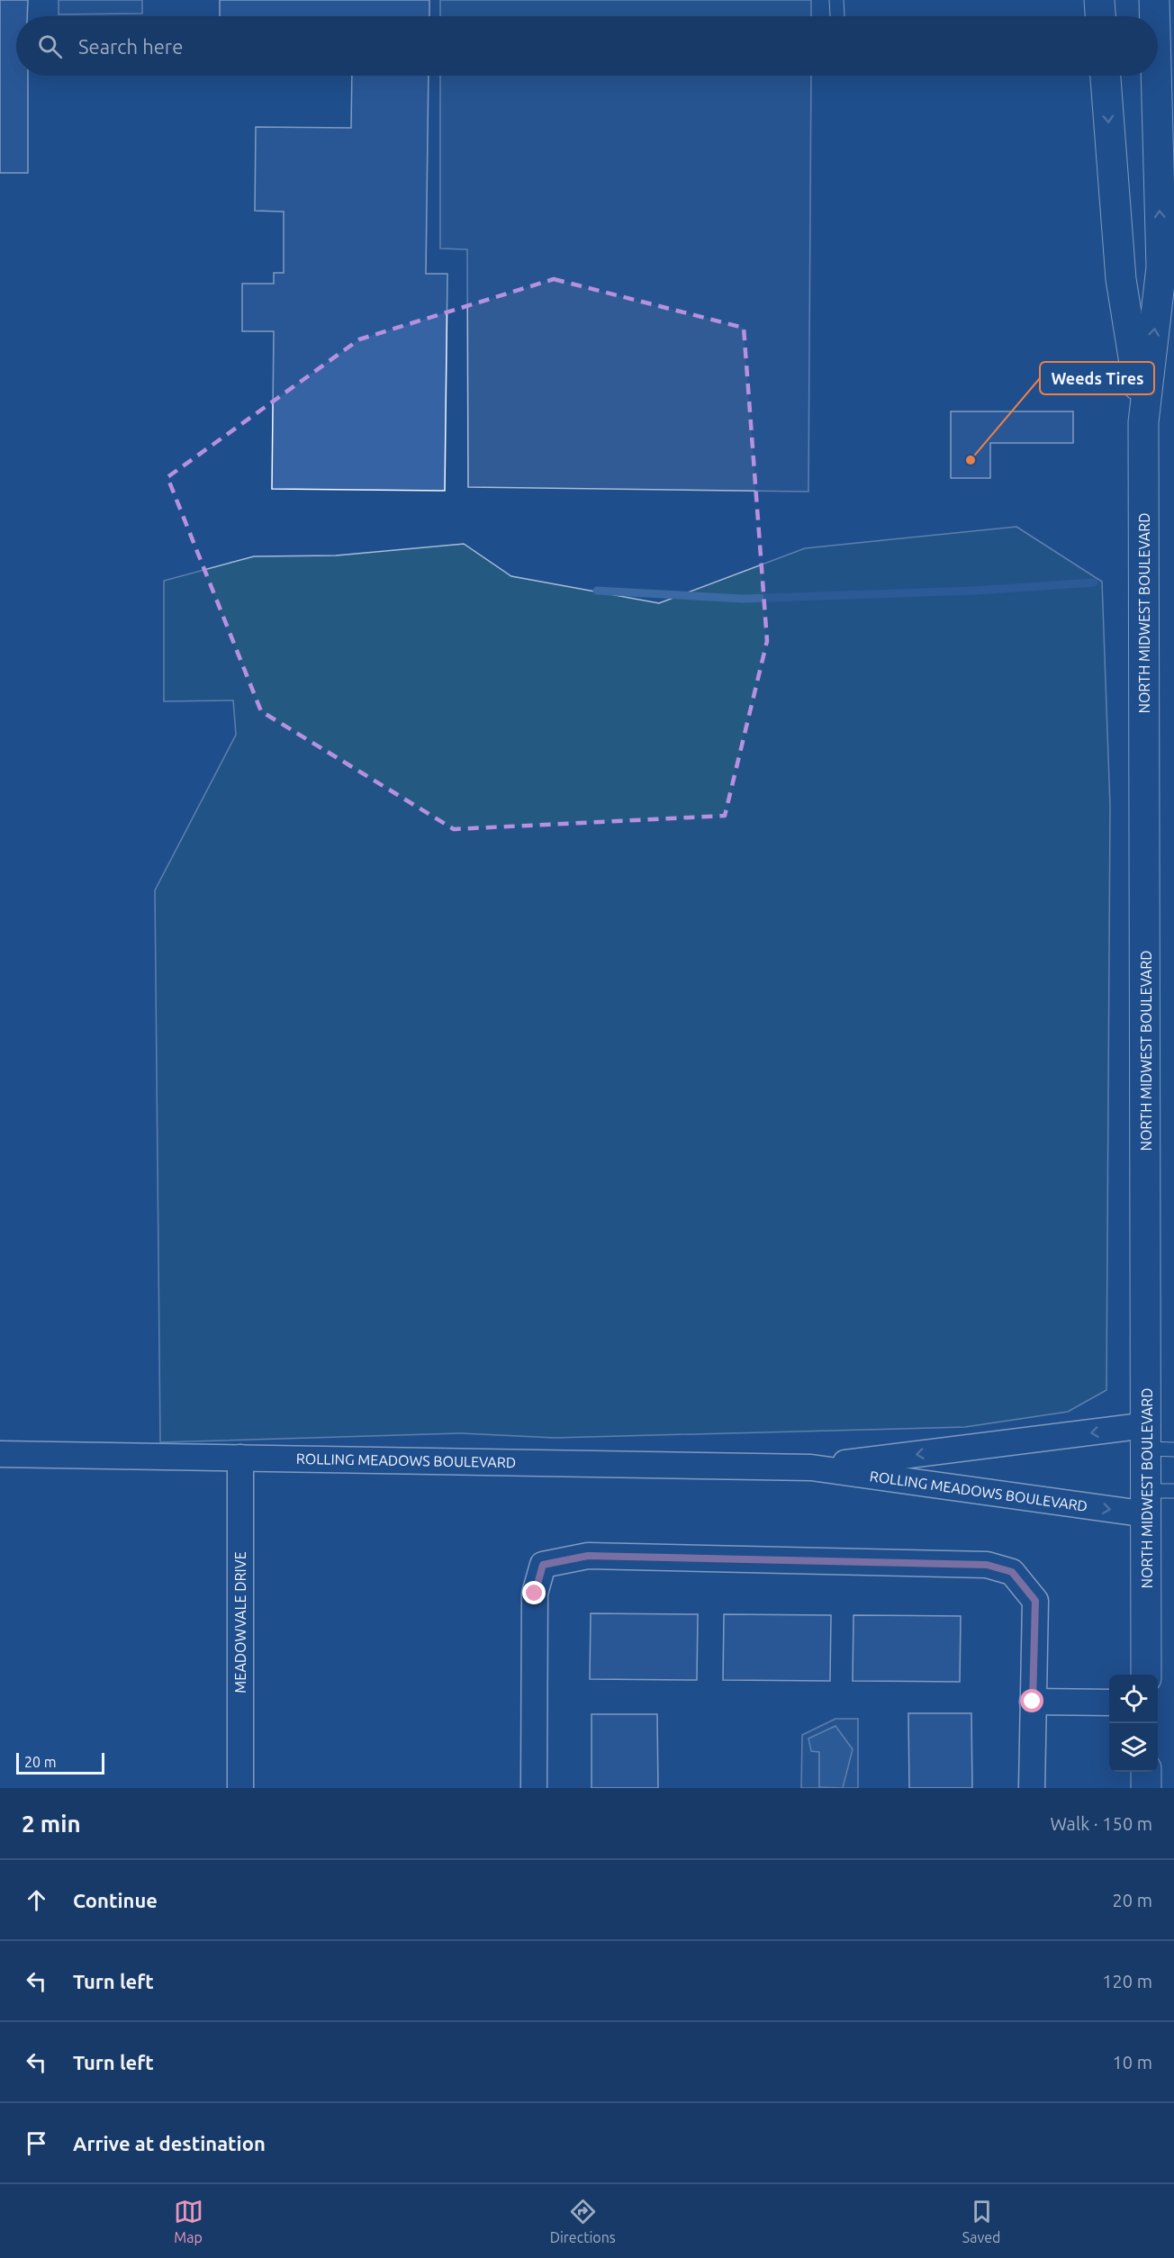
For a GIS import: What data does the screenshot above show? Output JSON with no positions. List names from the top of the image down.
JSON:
{
  "streets": {
    "main road": ["NORTH MIDWEST BOULEVARD"],
    "street": ["ROLLING MEADOWS BOULEVARD", "MEADOWVALE DRIVE"]
  },
  "crossings": [
    ["NORTH MIDWEST BOULEVARD", "ROLLING MEADOWS BOULEVARD"],
    ["ROLLING MEADOWS BOULEVARD", "MEADOWVALE DRIVE"]
  ],
  "places": ["Weeds Tires"],
  "scale_bar": "20 m",
  "page": {
    "search": "Search here",
    "scale": "20 m",
    "heading": ["2 min", "Walk · 150 m"],
    "list": [
      ["Continue", "20 m"],
      ["Turn left", "120 m"],
      ["Turn left", "10 m"],
      "Arrive at destination"
    ],
    "nav": ["Map", "Directions", "Saved"]
  }
}
